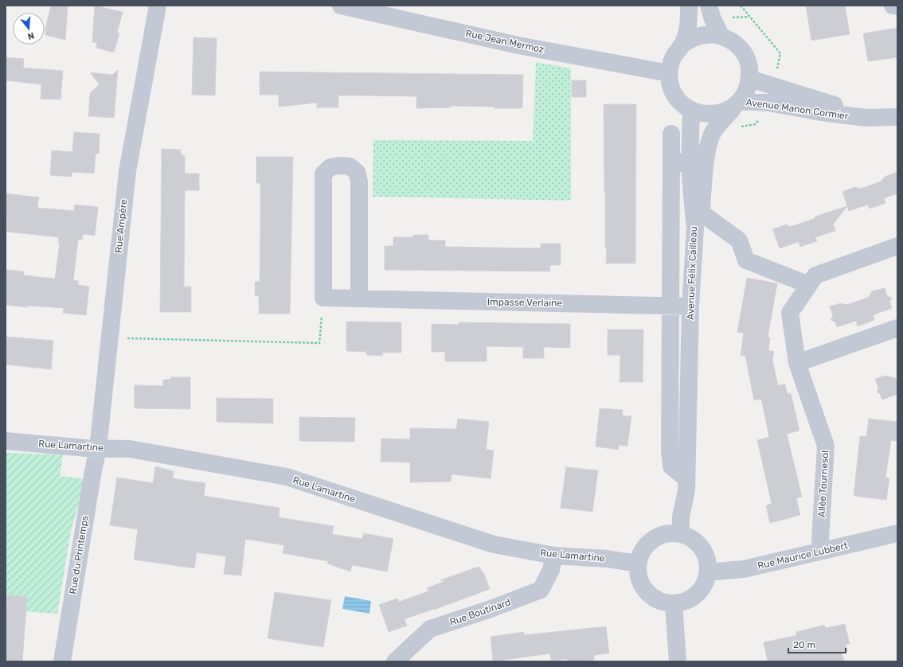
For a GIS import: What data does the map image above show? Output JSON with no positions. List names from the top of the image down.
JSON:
{
  "streets": {
    "street": [
      "Rue Jean Mermoz",
      "Avenue Manon Cormier",
      "Rue Ampère",
      "Avenue Félix Cailleau",
      "Impasse Verlaine",
      "Rue Lamartine",
      "Allée Tournesol",
      "Rue du Printemps",
      "Rue Maurice Lubbert",
      "Rue Boutinard"
    ]
  },
  "crossings": [
    ["Rue Jean Mermoz", "Avenue Manon Cormier"],
    ["Rue Jean Mermoz", "Avenue Félix Cailleau"],
    ["Avenue Manon Cormier", "Avenue Félix Cailleau"],
    ["Rue Ampère", "Rue Lamartine"],
    ["Rue Ampère", "Rue du Printemps"],
    ["Avenue Félix Cailleau", "Impasse Verlaine"],
    ["Avenue Félix Cailleau", "Rue Lamartine"],
    ["Avenue Félix Cailleau", "Rue Maurice Lubbert"],
    ["Rue Lamartine", "Rue du Printemps"],
    ["Rue Lamartine", "Rue Maurice Lubbert"],
    ["Rue Lamartine", "Rue Boutinard"],
    ["Allée Tournesol", "Rue Maurice Lubbert"]
  ],
  "scale_bar": "20 m",
  "north": "bottom"
}
